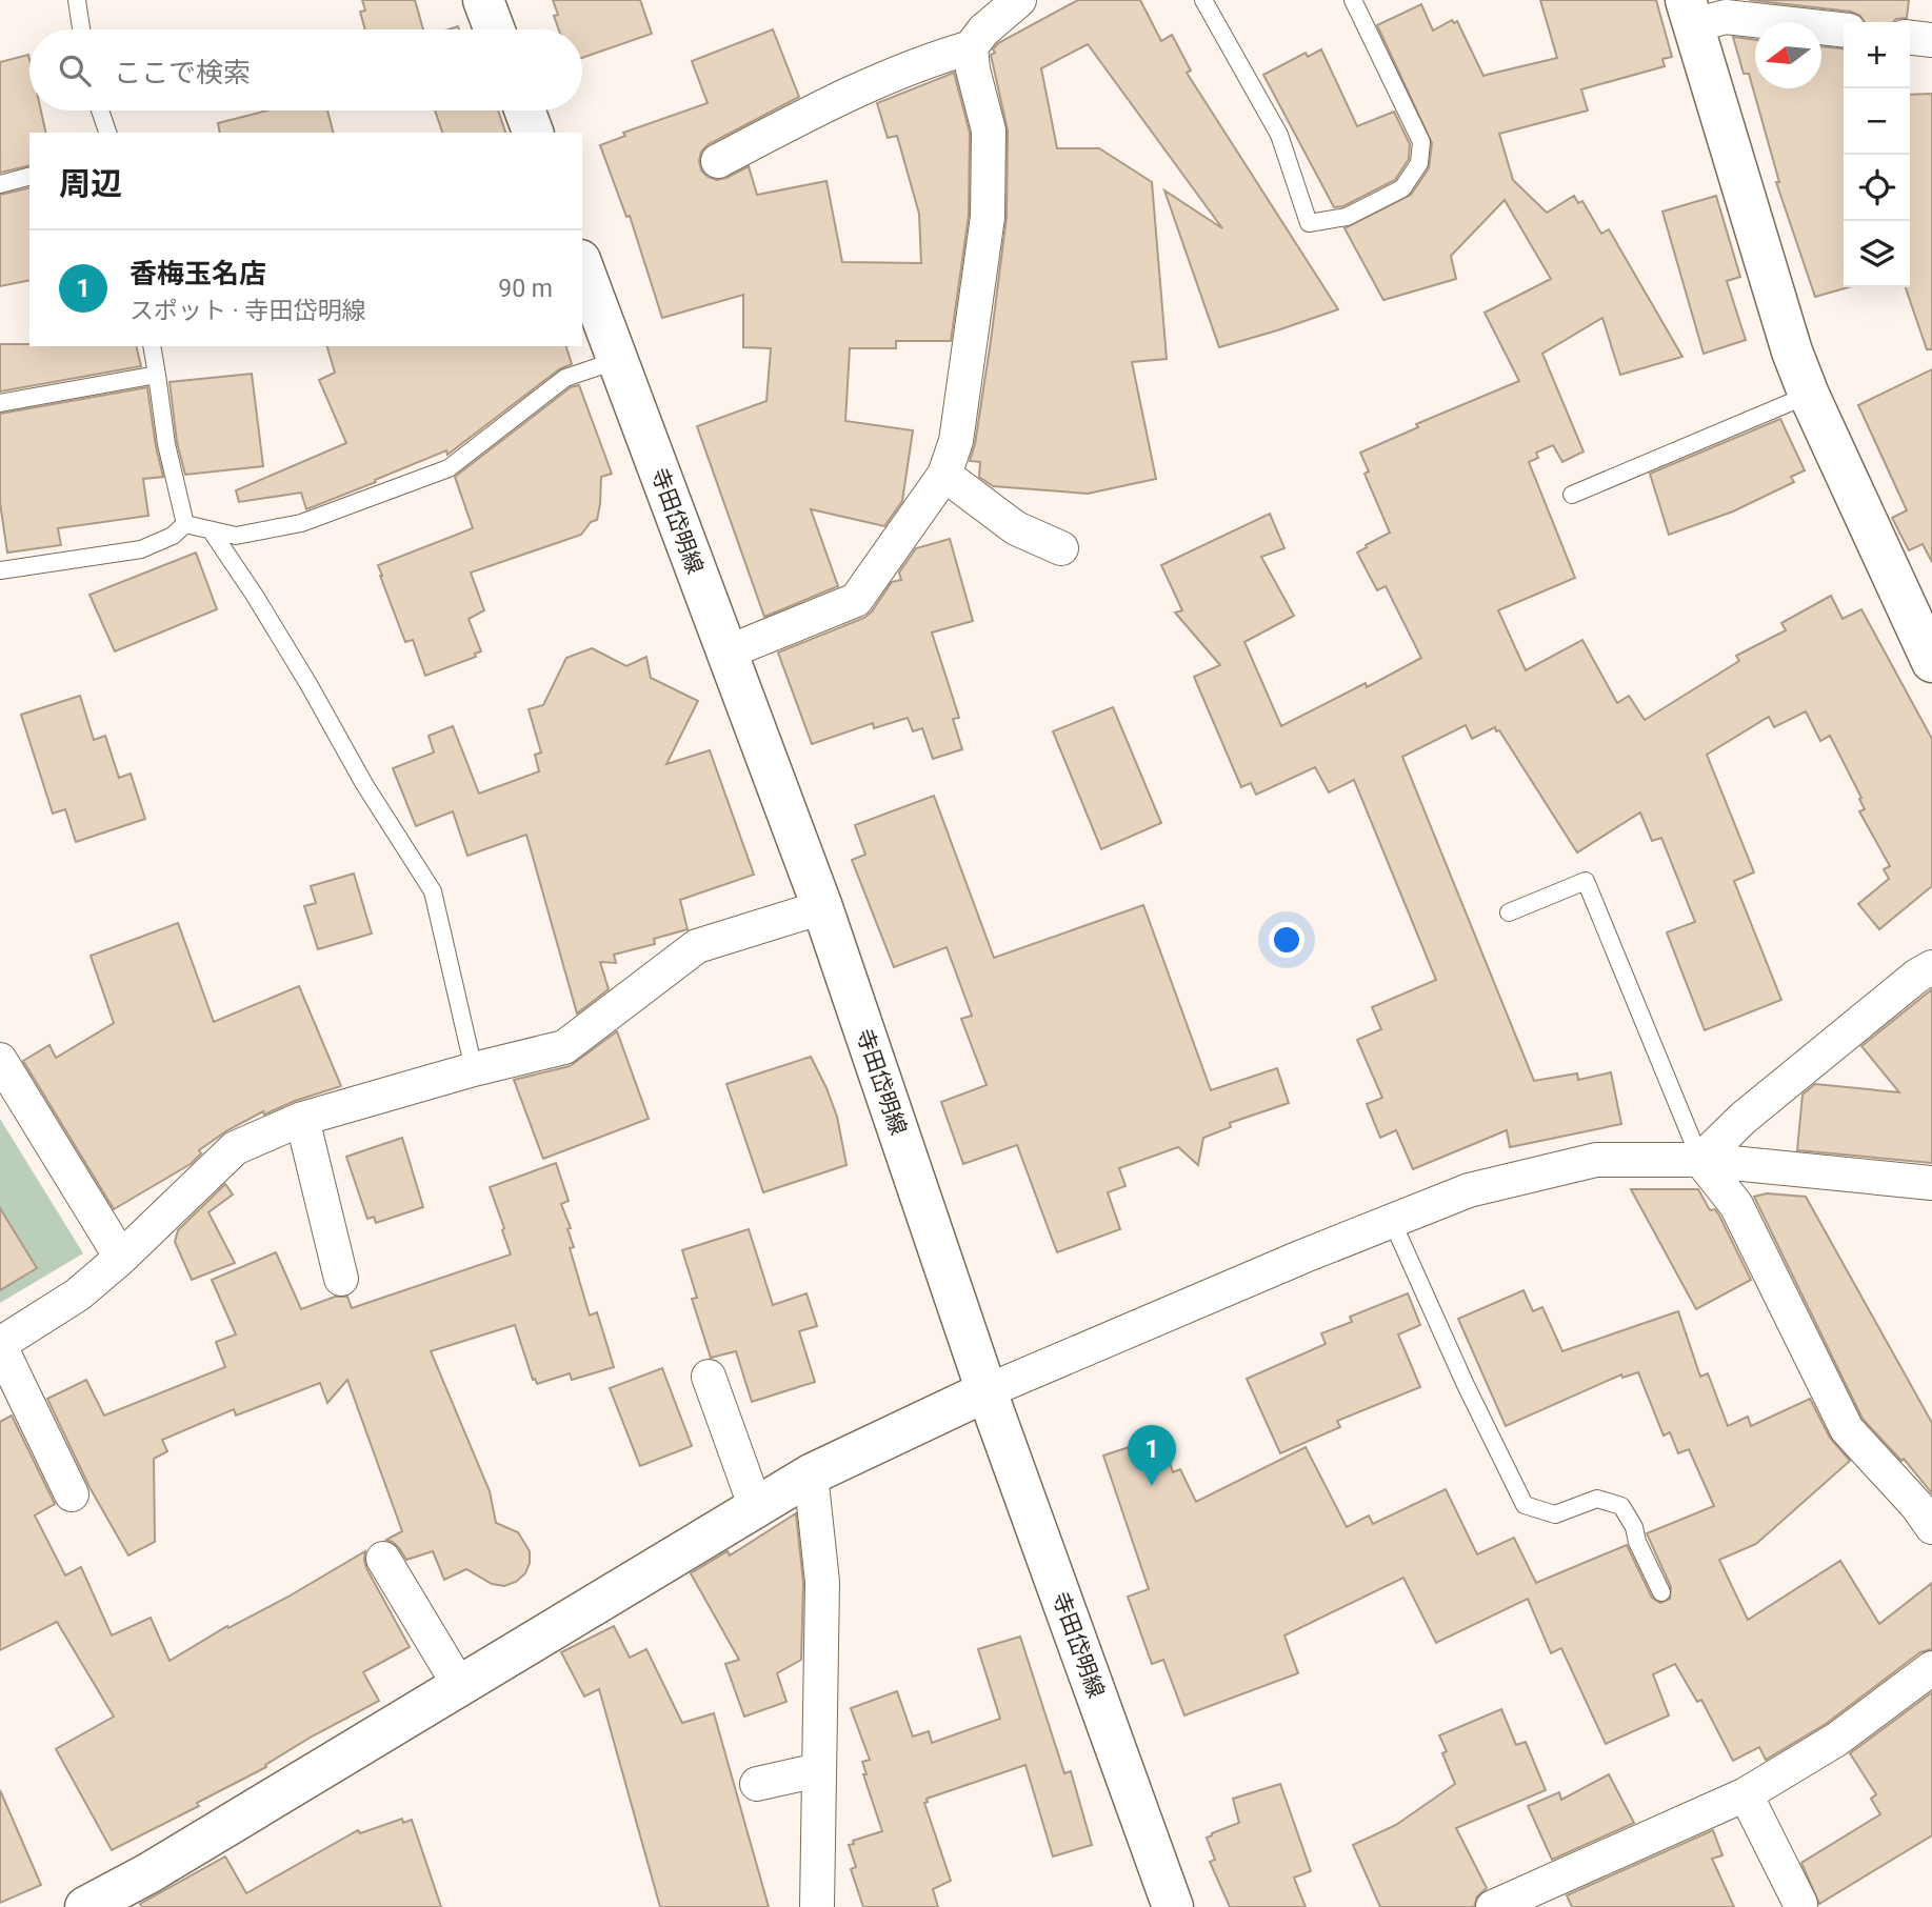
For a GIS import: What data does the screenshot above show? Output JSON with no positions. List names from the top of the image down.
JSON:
{
  "streets": {
    "main road": ["寺田岱明線"]
  },
  "north": "left",
  "page": {
    "map_buttons": ["+", "−"],
    "search": "ここで検索",
    "heading": "周辺",
    "list": [
      {
        "mark": "1",
        "name": "香梅玉名店",
        "note": "スポット · 寺田岱明線",
        "value": "90 m"
      }
    ],
    "pins": "1"
  }
}
